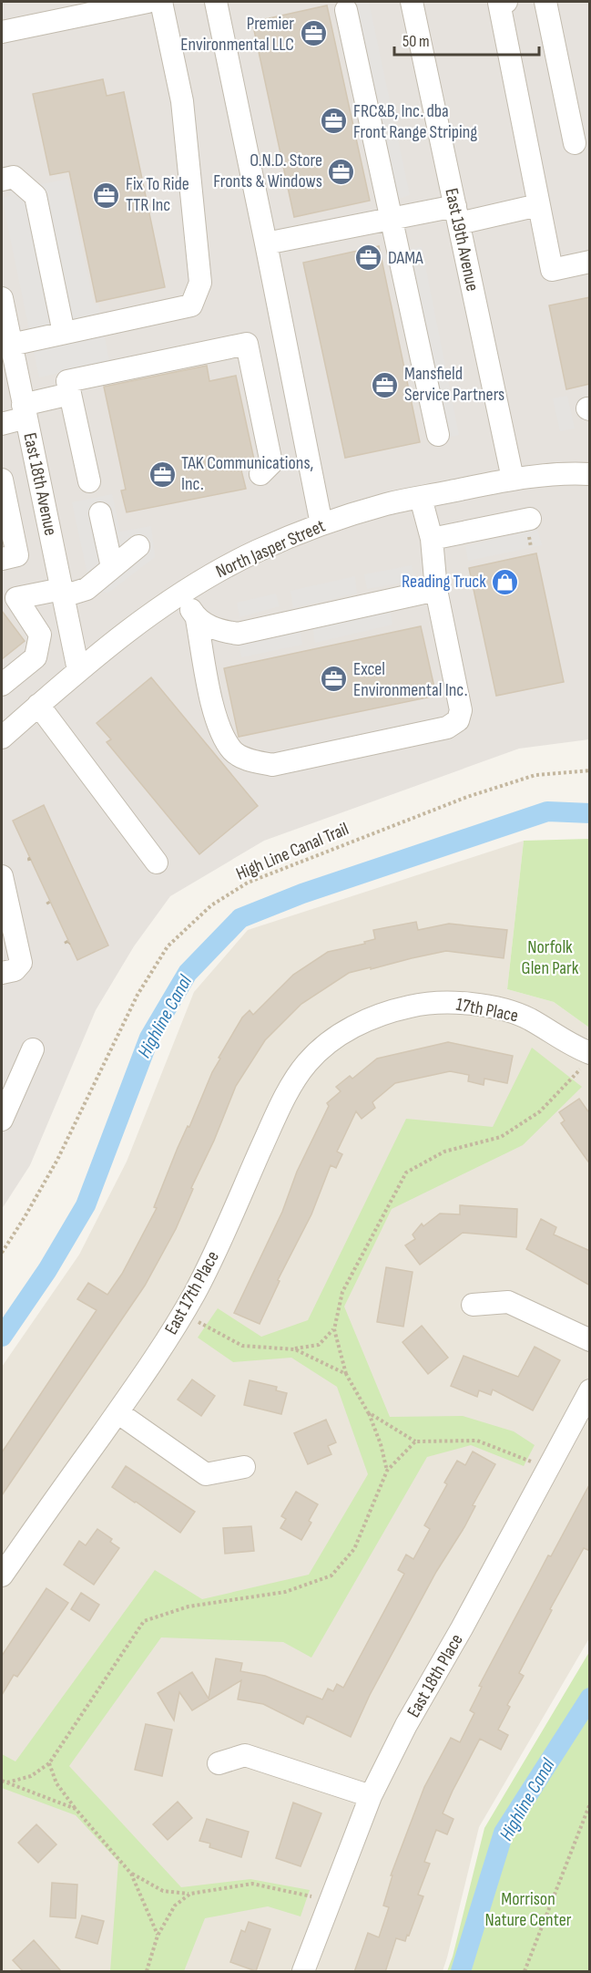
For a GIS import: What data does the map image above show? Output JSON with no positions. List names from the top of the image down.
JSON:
{
  "streets": {
    "street": [
      "East 19th Avenue",
      "East 18th Avenue",
      "North Jasper Street",
      "17th Place",
      "East 17th Place",
      "East 18th Place"
    ],
    "path": ["High Line Canal Trail"]
  },
  "crossings": [
    ["East 19th Avenue", "North Jasper Street"],
    ["East 18th Avenue", "North Jasper Street"],
    ["17th Place", "East 17th Place"]
  ],
  "water": ["Highline Canal"],
  "parks": ["Norfolk Glen Park", "Morrison Nature Center"],
  "places": {
    "office": [
      "Premier Environmental LLC",
      "FRC&B, Inc. dba Front Range Striping",
      "O.N.D. Store Fronts & Windows",
      "Fix To Ride TTR Inc",
      "DAMA",
      "Mansfield Service Partners",
      "TAK Communications, Inc.",
      "Excel Environmental Inc."
    ],
    "shop": ["Reading Truck"]
  },
  "scale_bar": "50 m"
}
